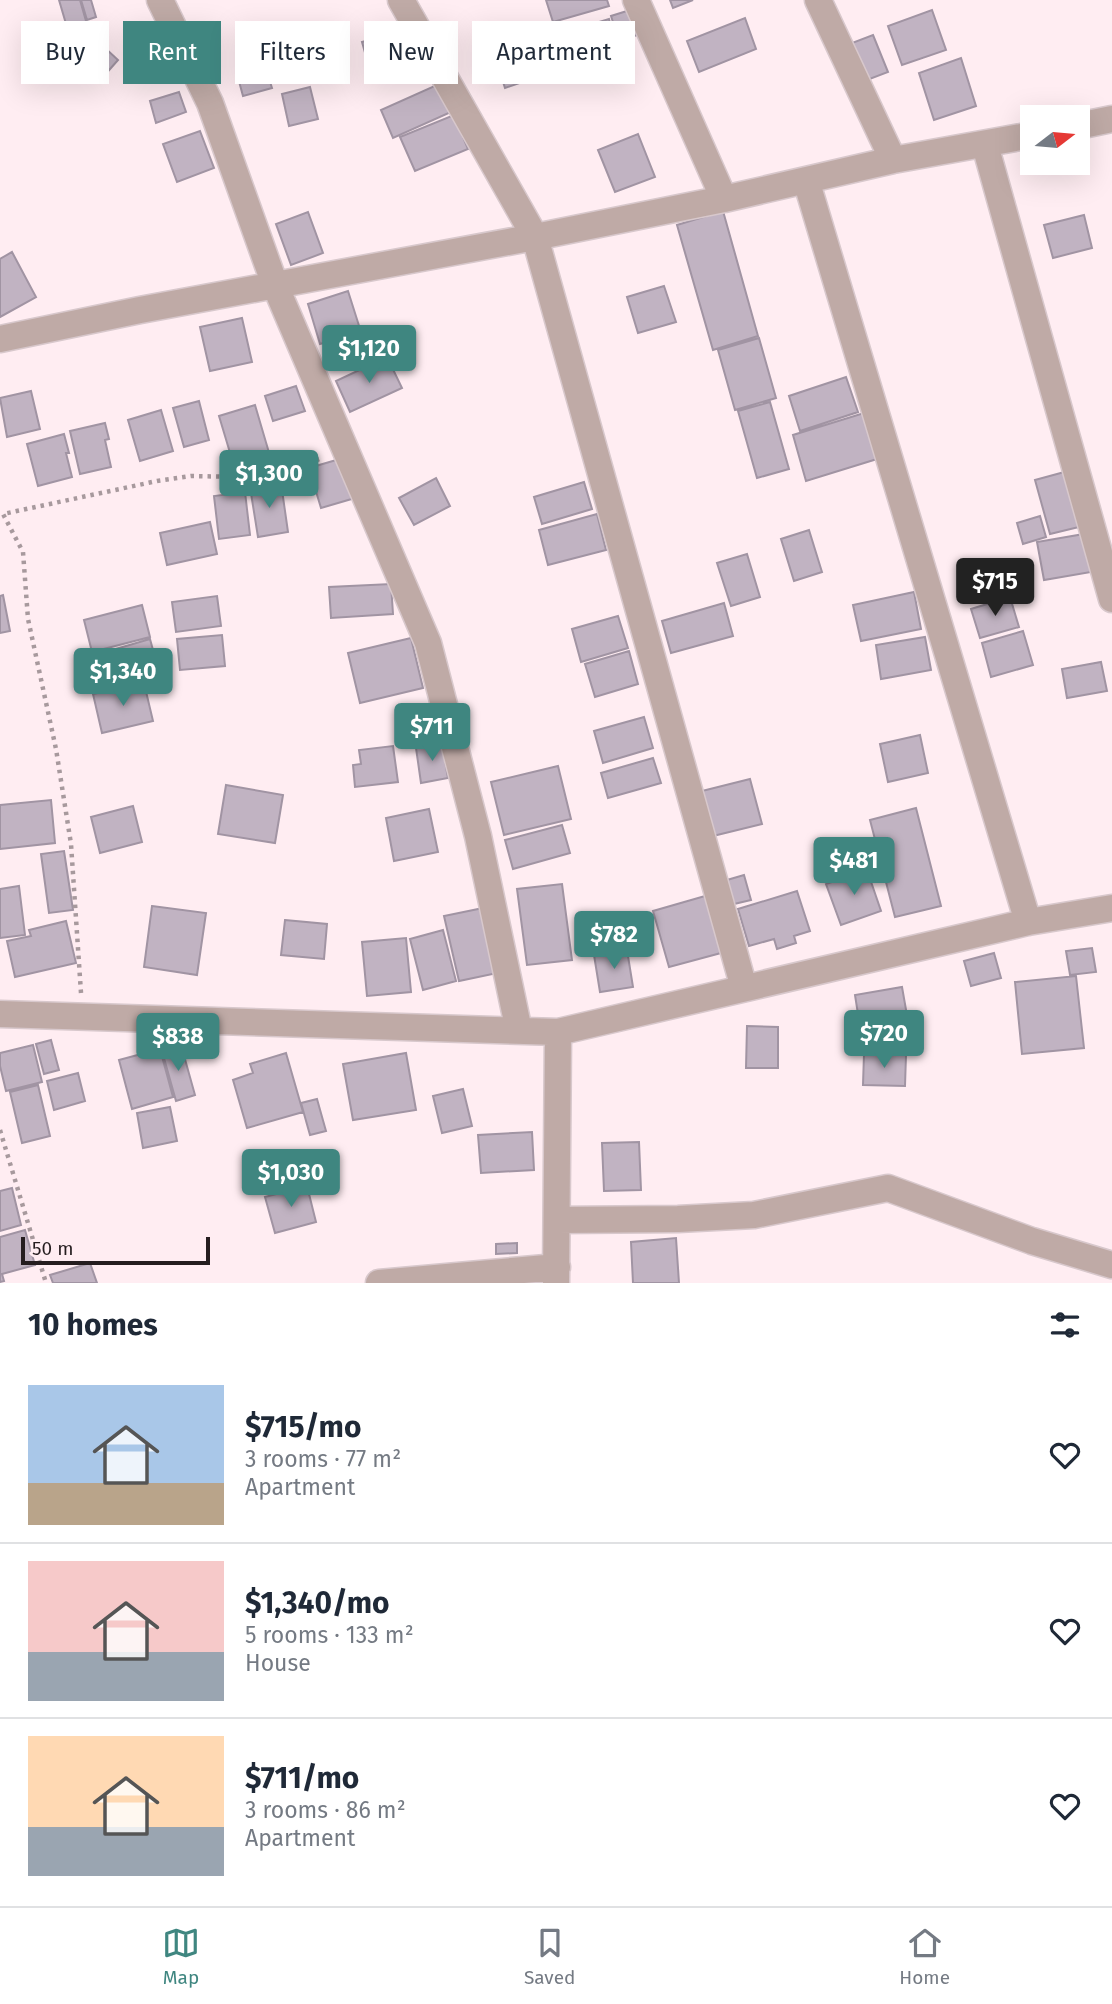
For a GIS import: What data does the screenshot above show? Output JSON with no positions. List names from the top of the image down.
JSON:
{
  "scale_bar": "50 m",
  "north": "right",
  "page": {
    "chip": [
      "Buy",
      "Rent",
      "Filters",
      "New",
      "Apartment"
    ],
    "price": [
      "$1,120",
      "$1,300",
      "$715",
      "$1,340",
      "$711",
      "$481",
      "$782",
      "$720",
      "$838",
      "$1,030"
    ],
    "scale": "50 m",
    "heading": "10 homes",
    "list": [
      {
        "name": "$715/mo",
        "note": "3 rooms · 77 m² · Apartment"
      },
      {
        "name": "$1,340/mo",
        "note": "5 rooms · 133 m² · House"
      },
      {
        "name": "$711/mo",
        "note": "3 rooms · 86 m² · Apartment"
      }
    ],
    "tabs": ["Map", "Saved", "Home"]
  }
}
